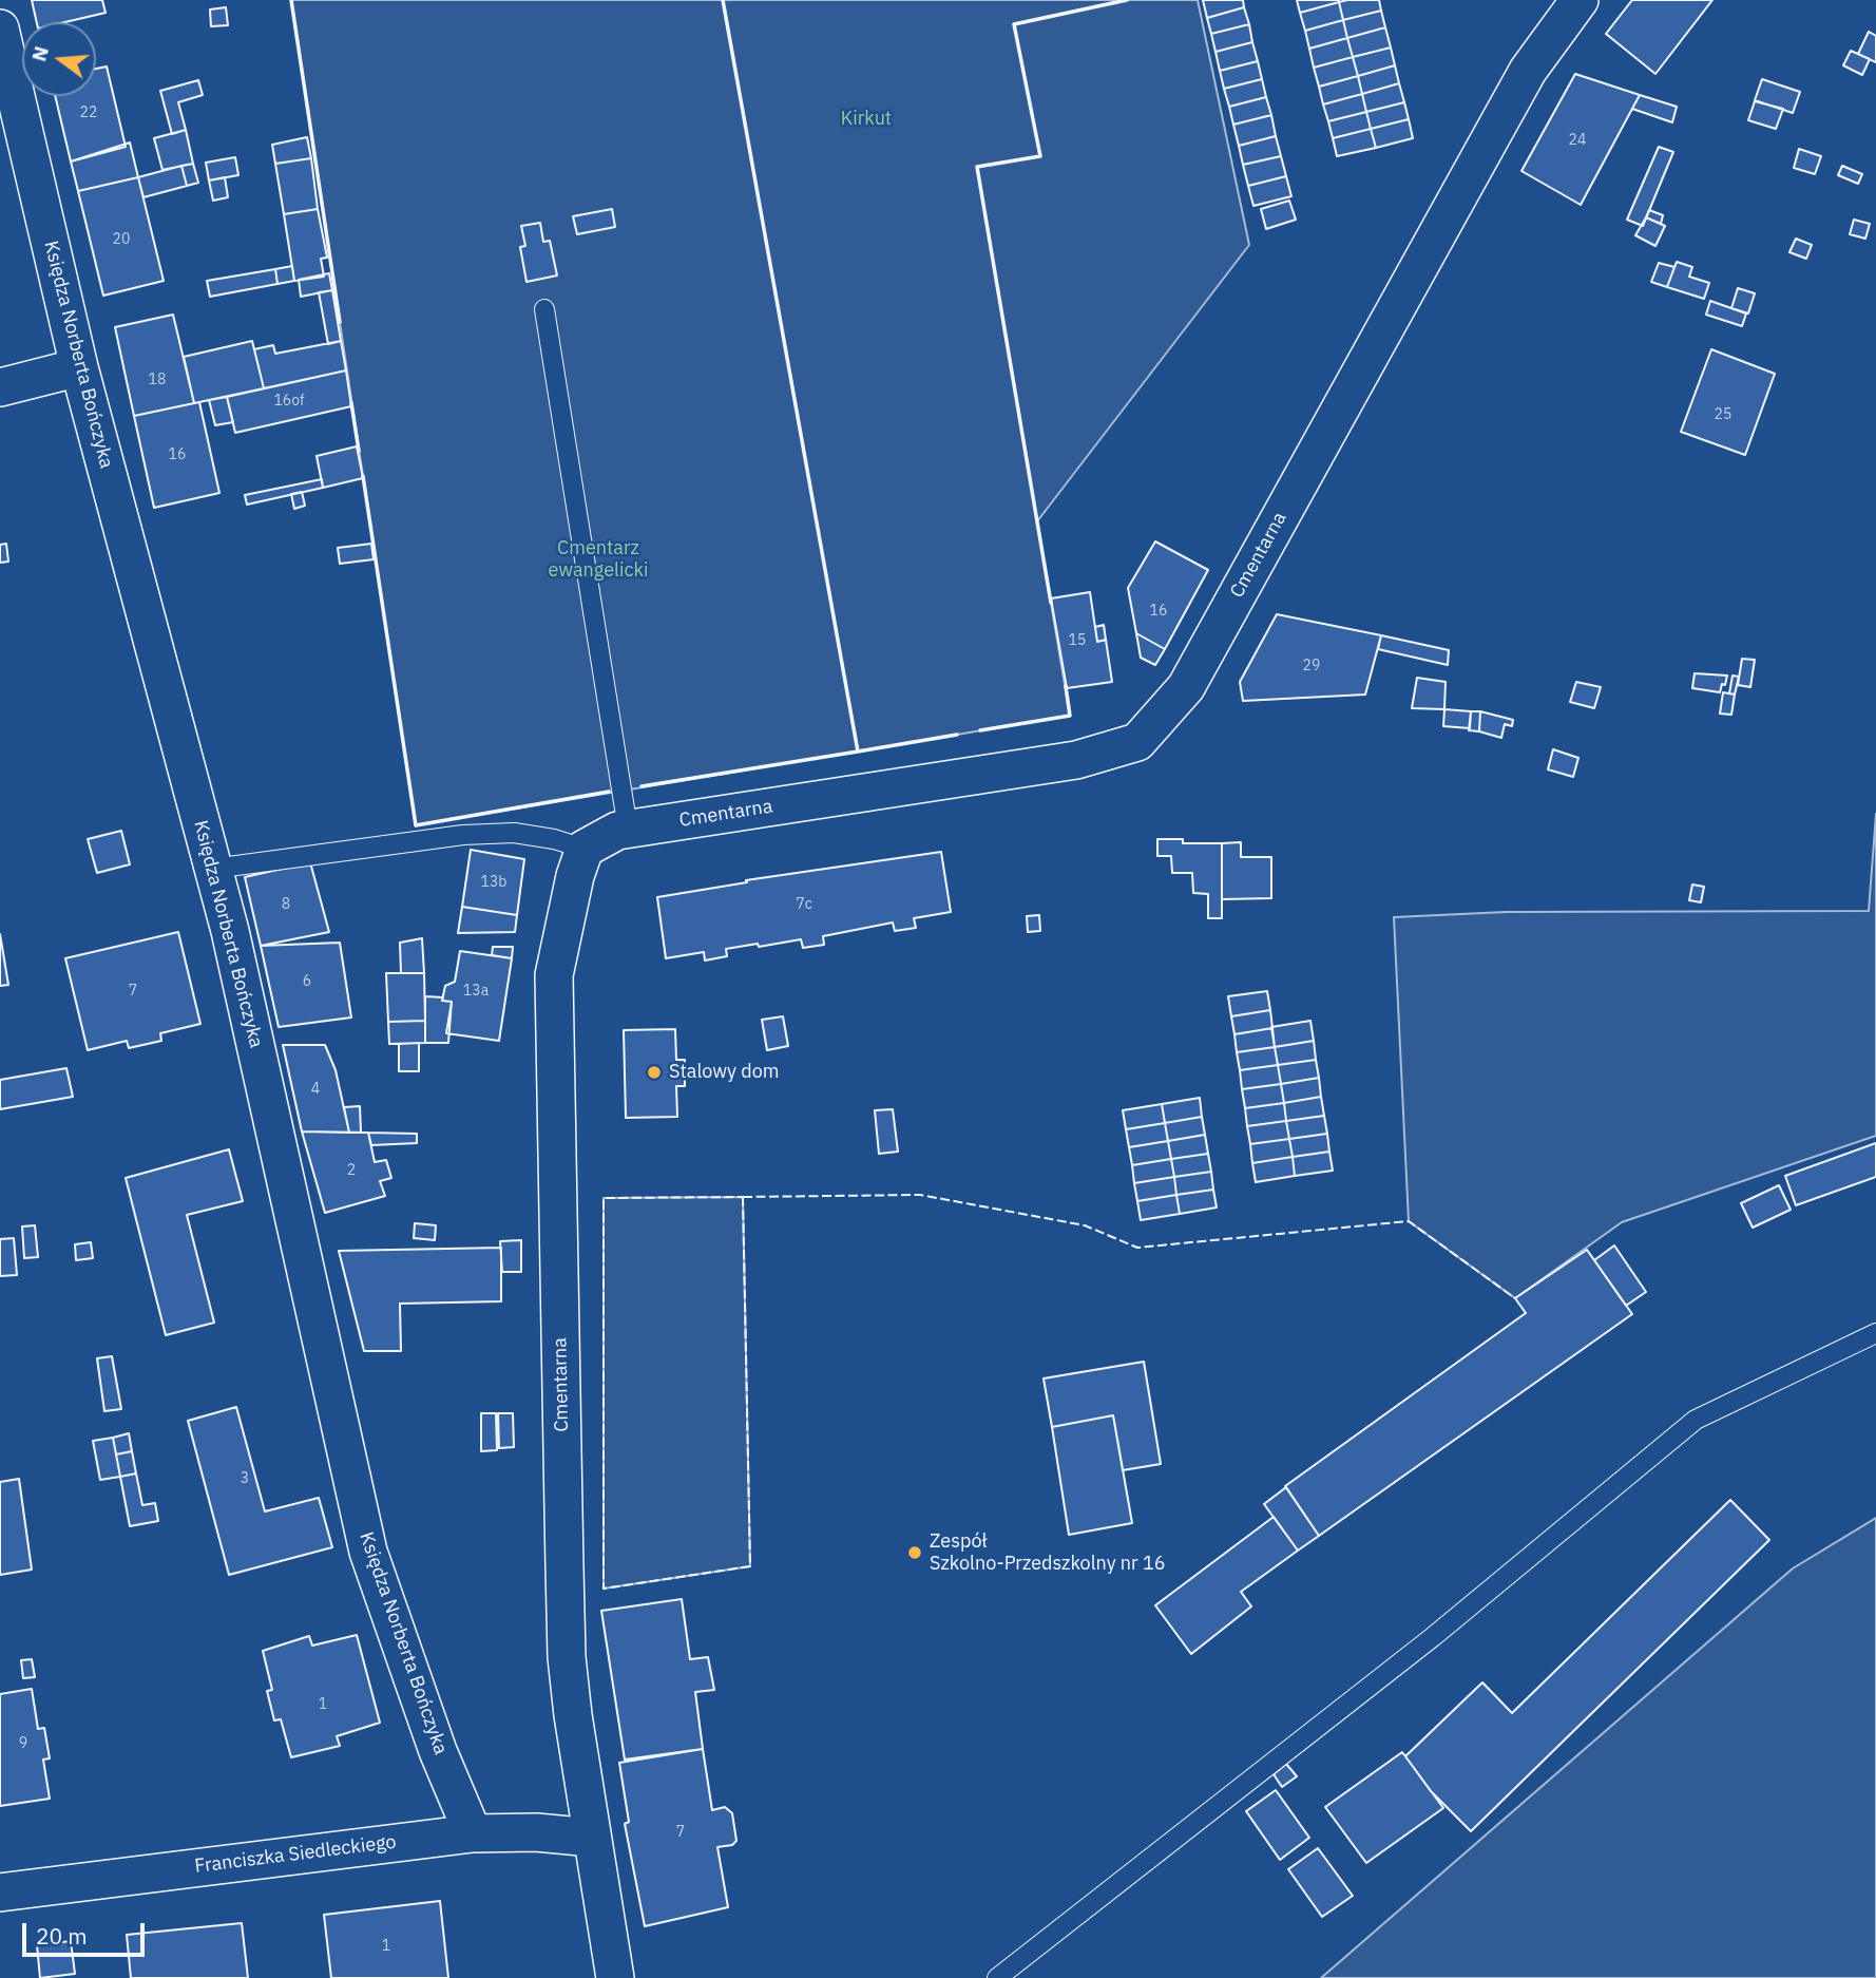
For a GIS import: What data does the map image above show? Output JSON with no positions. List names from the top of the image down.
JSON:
{
  "streets": {
    "street": ["Księdza Norberta Bończyka", "Cmentarna", "Franciszka Siedleckiego"]
  },
  "crossings": [
    ["Księdza Norberta Bończyka", "Franciszka Siedleckiego"],
    ["Cmentarna", "Franciszka Siedleckiego"]
  ],
  "parks": ["Kirkut", "Cmentarz ewangelicki"],
  "places": ["Stalowy dom", "Zespół Szkolno-Przedszkolny nr 16"],
  "house_numbers": [
    "22",
    "24",
    "20",
    "18",
    "16of",
    "25",
    "16",
    "16",
    "15",
    "29",
    "13b",
    "8",
    "7c",
    "6",
    "7",
    "13a",
    "4",
    "2",
    "3",
    "1",
    "9",
    "7",
    "1"
  ],
  "scale_bar": "20 m",
  "north": "left"
}
